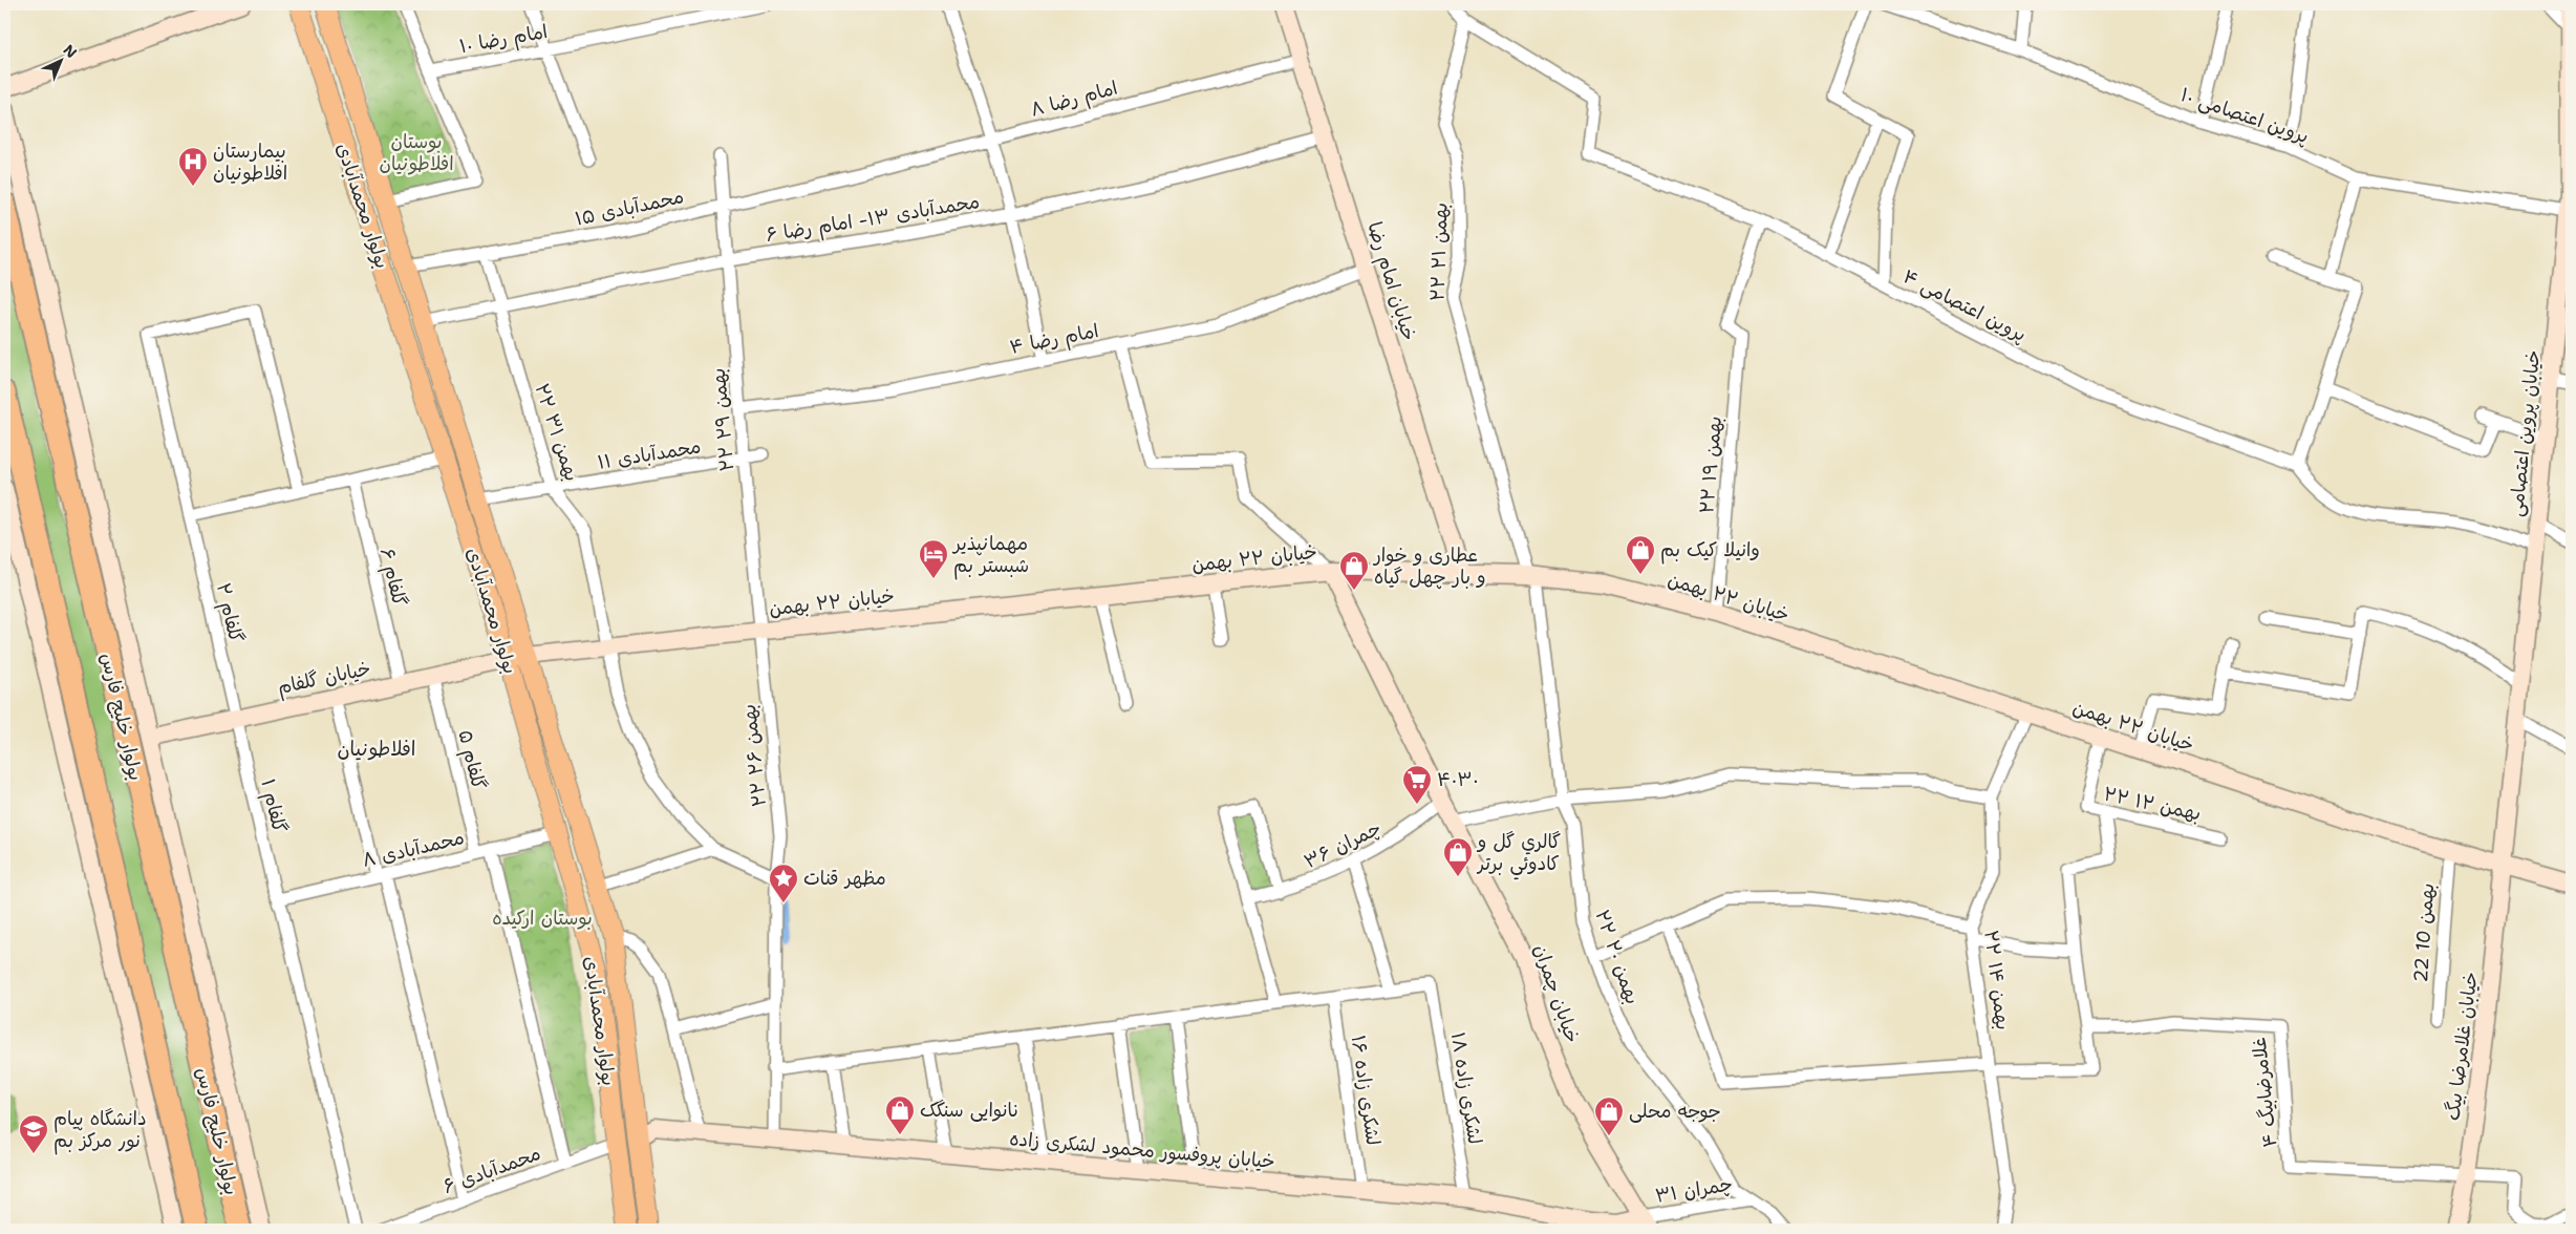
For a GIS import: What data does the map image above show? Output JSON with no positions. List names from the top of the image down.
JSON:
{
  "streets": {
    "highway": ["بولوار خلیج فارس"],
    "main road": ["بولوار محمدآبادی"],
    "street": [
      "امام رضا ۱۰",
      "امام رضا ۸",
      "پروین اعتصامی ۱۰",
      "محمدآبادی ۱۵",
      "محمدآبادی ۱۳- امام رضا ۶",
      "۲۲ بهمن ۲۱",
      "خیابان امام رضا",
      "پروین اعتصامی ۴",
      "امام رضا ۴",
      "۲۲ بهمن ۲۹",
      "۲۲ بهمن ۳۱",
      "خیابان پروین اعتصامی",
      "محمدآبادی ۱۱",
      "۲۲ بهمن ۱۹",
      "خیابان ۲۲ بهمن",
      "گلفام ۶",
      "گلفام ۲",
      "خیابان گلفام",
      "۲۲ بهمن ۲۶",
      "گلفام ۵",
      "۲۲ بهمن ۱۲",
      "گلفام ۱",
      "چمران ۳۶",
      "محمدآبادی ۸",
      "22 بهمن 10",
      "۲۲ بهمن ۲۰",
      "۲۲ بهمن ۱۴",
      "خیابان چمران",
      "خیابان غلامرضا بیگ",
      "لشکری زاده ۱۸",
      "لشکری زاده ١۶",
      "غلامرضابیگ ۴",
      "خیابان پروفسور محمود لشکری زاده",
      "محمدآبادی ۶",
      "چمران ۳۱"
    ]
  },
  "crossings": [
    ["امام رضا ۸", "محمدآبادی ۱۵"],
    ["امام رضا ۸", "خیابان امام رضا"],
    ["پروین اعتصامی ۱۰", "خیابان پروین اعتصامی"],
    ["بولوار محمدآبادی", "محمدآبادی ۱۵"],
    ["بولوار محمدآبادی", "محمدآبادی ۱۳- امام رضا ۶"],
    ["بولوار محمدآبادی", "محمدآبادی ۱۱"],
    ["بولوار محمدآبادی", "خیابان ۲۲ بهمن"],
    ["بولوار محمدآبادی", "خیابان گلفام"],
    ["بولوار محمدآبادی", "محمدآبادی ۸"],
    ["بولوار محمدآبادی", "خیابان پروفسور محمود لشکری زاده"],
    ["بولوار محمدآبادی", "محمدآبادی ۶"],
    ["محمدآبادی ۱۵", "۲۲ بهمن ۲۹"],
    ["محمدآبادی ۱۵", "۲۲ بهمن ۳۱"],
    ["محمدآبادی ۱۳- امام رضا ۶", "خیابان امام رضا"],
    ["محمدآبادی ۱۳- امام رضا ۶", "۲۲ بهمن ۲۹"],
    ["محمدآبادی ۱۳- امام رضا ۶", "۲۲ بهمن ۳۱"],
    ["۲۲ بهمن ۲۱", "پروین اعتصامی ۴"],
    ["۲۲ بهمن ۲۱", "خیابان ۲۲ بهمن"],
    ["۲۲ بهمن ۲۱", "۲۲ بهمن ۲۰"],
    ["خیابان امام رضا", "امام رضا ۴"],
    ["خیابان امام رضا", "خیابان ۲۲ بهمن"],
    ["پروین اعتصامی ۴", "۲۲ بهمن ۱۹"],
    ["امام رضا ۴", "۲۲ بهمن ۲۹"],
    ["۲۲ بهمن ۲۹", "محمدآبادی ۱۱"],
    ["۲۲ بهمن ۲۹", "خیابان ۲۲ بهمن"],
    ["۲۲ بهمن ۲۹", "۲۲ بهمن ۲۶"],
    ["۲۲ بهمن ۳۱", "محمدآبادی ۱۱"],
    ["۲۲ بهمن ۳۱", "خیابان ۲۲ بهمن"],
    ["خیابان پروین اعتصامی", "خیابان ۲۲ بهمن"],
    ["خیابان پروین اعتصامی", "خیابان غلامرضا بیگ"],
    ["۲۲ بهمن ۱۹", "خیابان ۲۲ بهمن"],
    ["خیابان ۲۲ بهمن", "خیابان گلفام"],
    ["خیابان ۲۲ بهمن", "۲۲ بهمن ۲۶"],
    ["خیابان ۲۲ بهمن", "۲۲ بهمن ۱۲"],
    ["خیابان ۲۲ بهمن", "22 بهمن 10"],
    ["خیابان ۲۲ بهمن", "۲۲ بهمن ۲۰"],
    ["خیابان ۲۲ بهمن", "۲۲ بهمن ۱۴"],
    ["خیابان ۲۲ بهمن", "خیابان چمران"],
    ["خیابان ۲۲ بهمن", "خیابان غلامرضا بیگ"],
    ["گلفام ۶", "خیابان گلفام"],
    ["گلفام ۲", "خیابان گلفام"],
    ["گلفام ۲", "گلفام ۱"],
    ["خیابان گلفام", "گلفام ۵"],
    ["خیابان گلفام", "گلفام ۱"],
    ["۲۲ بهمن ۲۶", "خیابان پروفسور محمود لشکری زاده"],
    ["گلفام ۵", "محمدآبادی ۸"],
    ["گلفام ۱", "محمدآبادی ۸"],
    ["چمران ۳۶", "خیابان چمران"],
    ["۲۲ بهمن ۲۰", "چمران ۳۱"],
    ["خیابان چمران", "خیابان پروفسور محمود لشکری زاده"],
    ["خیابان چمران", "چمران ۳۱"],
    ["خیابان غلامرضا بیگ", "غلامرضابیگ ۴"],
    ["لشکری زاده ۱۸", "خیابان پروفسور محمود لشکری زاده"],
    ["لشکری زاده ١۶", "خیابان پروفسور محمود لشکری زاده"],
    ["خیابان پروفسور محمود لشکری زاده", "چمران ۳۱"]
  ],
  "districts": ["افلاطونیان"],
  "parks": ["بوستان افلاطونیان", "بوستان ارکیده"],
  "places": {
    "hospital": ["بیمارستان افلاطونیان"],
    "shop": [
      "وانیلا کیک بم",
      "عطاری و خوار و بار چهل گیاه",
      "گالري گل و كادوئي برتر",
      "نانوایی سنگک",
      "جوجه محلی"
    ],
    "hotel": ["مهمانپذیر شبستر بم"],
    "supermarket": ["۴۰۳۰"],
    "place": ["مظهر قنات"],
    "school or university": ["دانشگاه پیام نور مرکز بم"]
  },
  "north": "top right"
}
